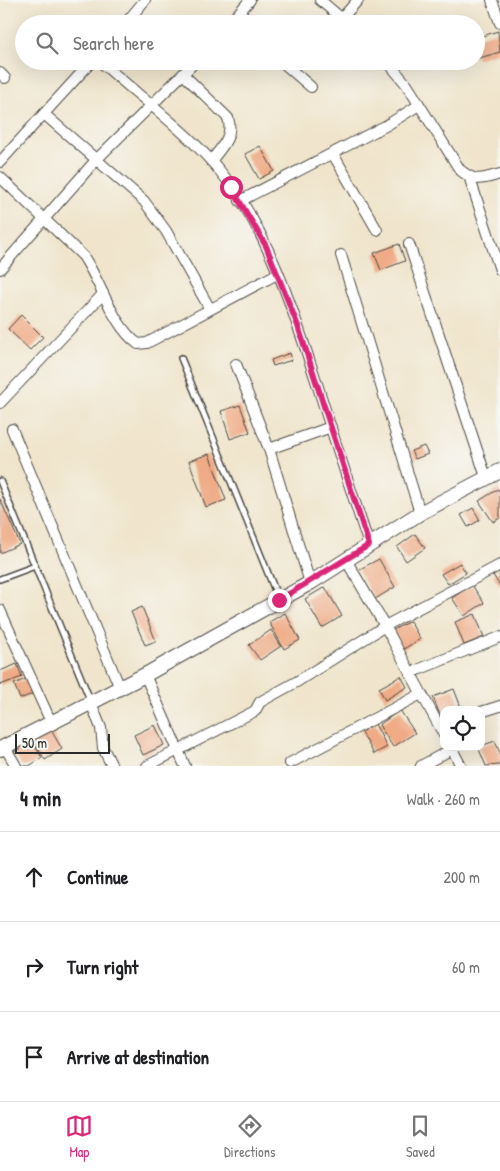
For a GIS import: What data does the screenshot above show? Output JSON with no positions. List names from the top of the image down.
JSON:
{
  "scale_bar": "50 m",
  "page": {
    "search": "Search here",
    "scale": "50 m",
    "heading": ["4 min", "Walk · 260 m"],
    "list": [
      ["Continue", "200 m"],
      ["Turn right", "60 m"],
      "Arrive at destination"
    ],
    "nav": ["Map", "Directions", "Saved"]
  }
}
